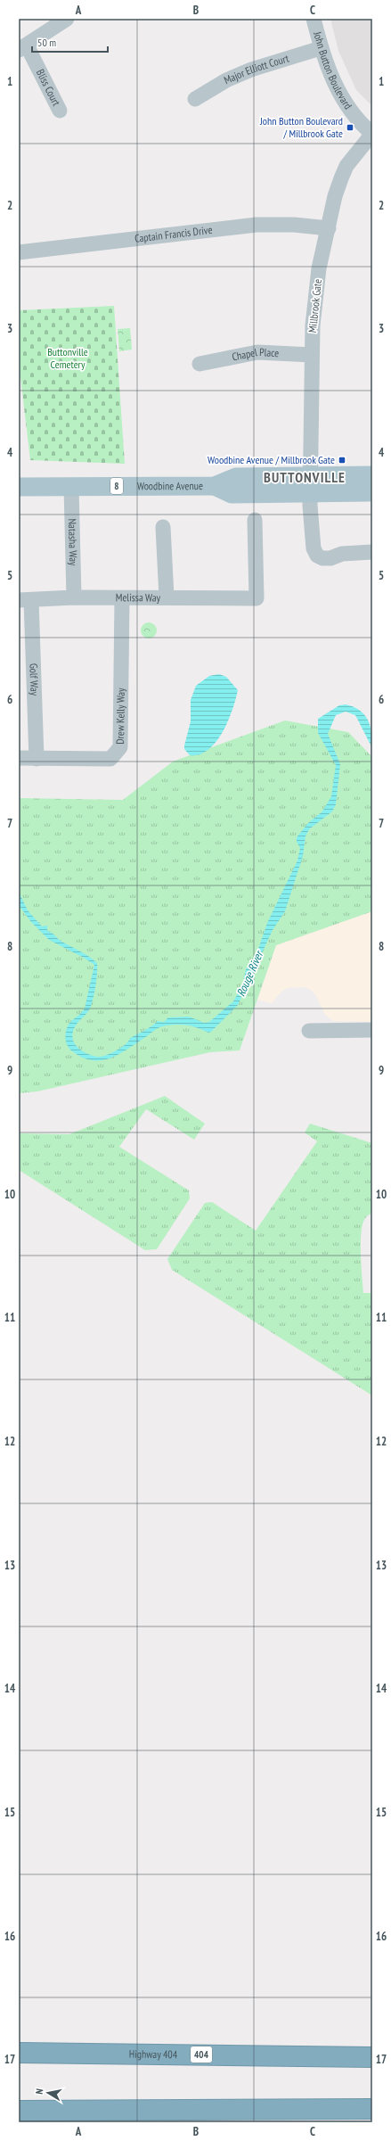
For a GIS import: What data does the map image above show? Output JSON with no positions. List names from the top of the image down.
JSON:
{
  "streets": {
    "highway": ["Highway 404", "404"],
    "main road": ["8", "Woodbine Avenue"],
    "street": [
      "John Button Boulevard",
      "Major Elliott Court",
      "Bliss Court",
      "Captain Francis Drive",
      "Millbrook Gate",
      "Chapel Place",
      "Natasha Way",
      "Melissa Way",
      "Golf Way",
      "Drew Kelly Way"
    ]
  },
  "crossings": [
    ["John Button Boulevard", "Major Elliott Court"],
    ["John Button Boulevard", "Millbrook Gate"],
    ["Captain Francis Drive", "Millbrook Gate"],
    ["Millbrook Gate", "Chapel Place"],
    ["Millbrook Gate", "Woodbine Avenue"],
    ["Woodbine Avenue", "Natasha Way"],
    ["Natasha Way", "Melissa Way"],
    ["Melissa Way", "Golf Way"],
    ["Melissa Way", "Drew Kelly Way"],
    ["Golf Way", "Drew Kelly Way"]
  ],
  "districts": ["BUTTONVILLE"],
  "water": ["Rouge River"],
  "parks": ["Buttonville Cemetery"],
  "places": {
    "transit": ["John Button Boulevard / Millbrook Gate", "Woodbine Avenue / Millbrook Gate"]
  },
  "scale_bar": "50 m",
  "north": "left",
  "grid": {
    "columns": ["A", "B", "C"],
    "rows": [
      "1",
      "2",
      "3",
      "4",
      "5",
      "6",
      "7",
      "8",
      "9",
      "10",
      "11",
      "12",
      "13",
      "14",
      "15",
      "16",
      "17"
    ]
  }
}
